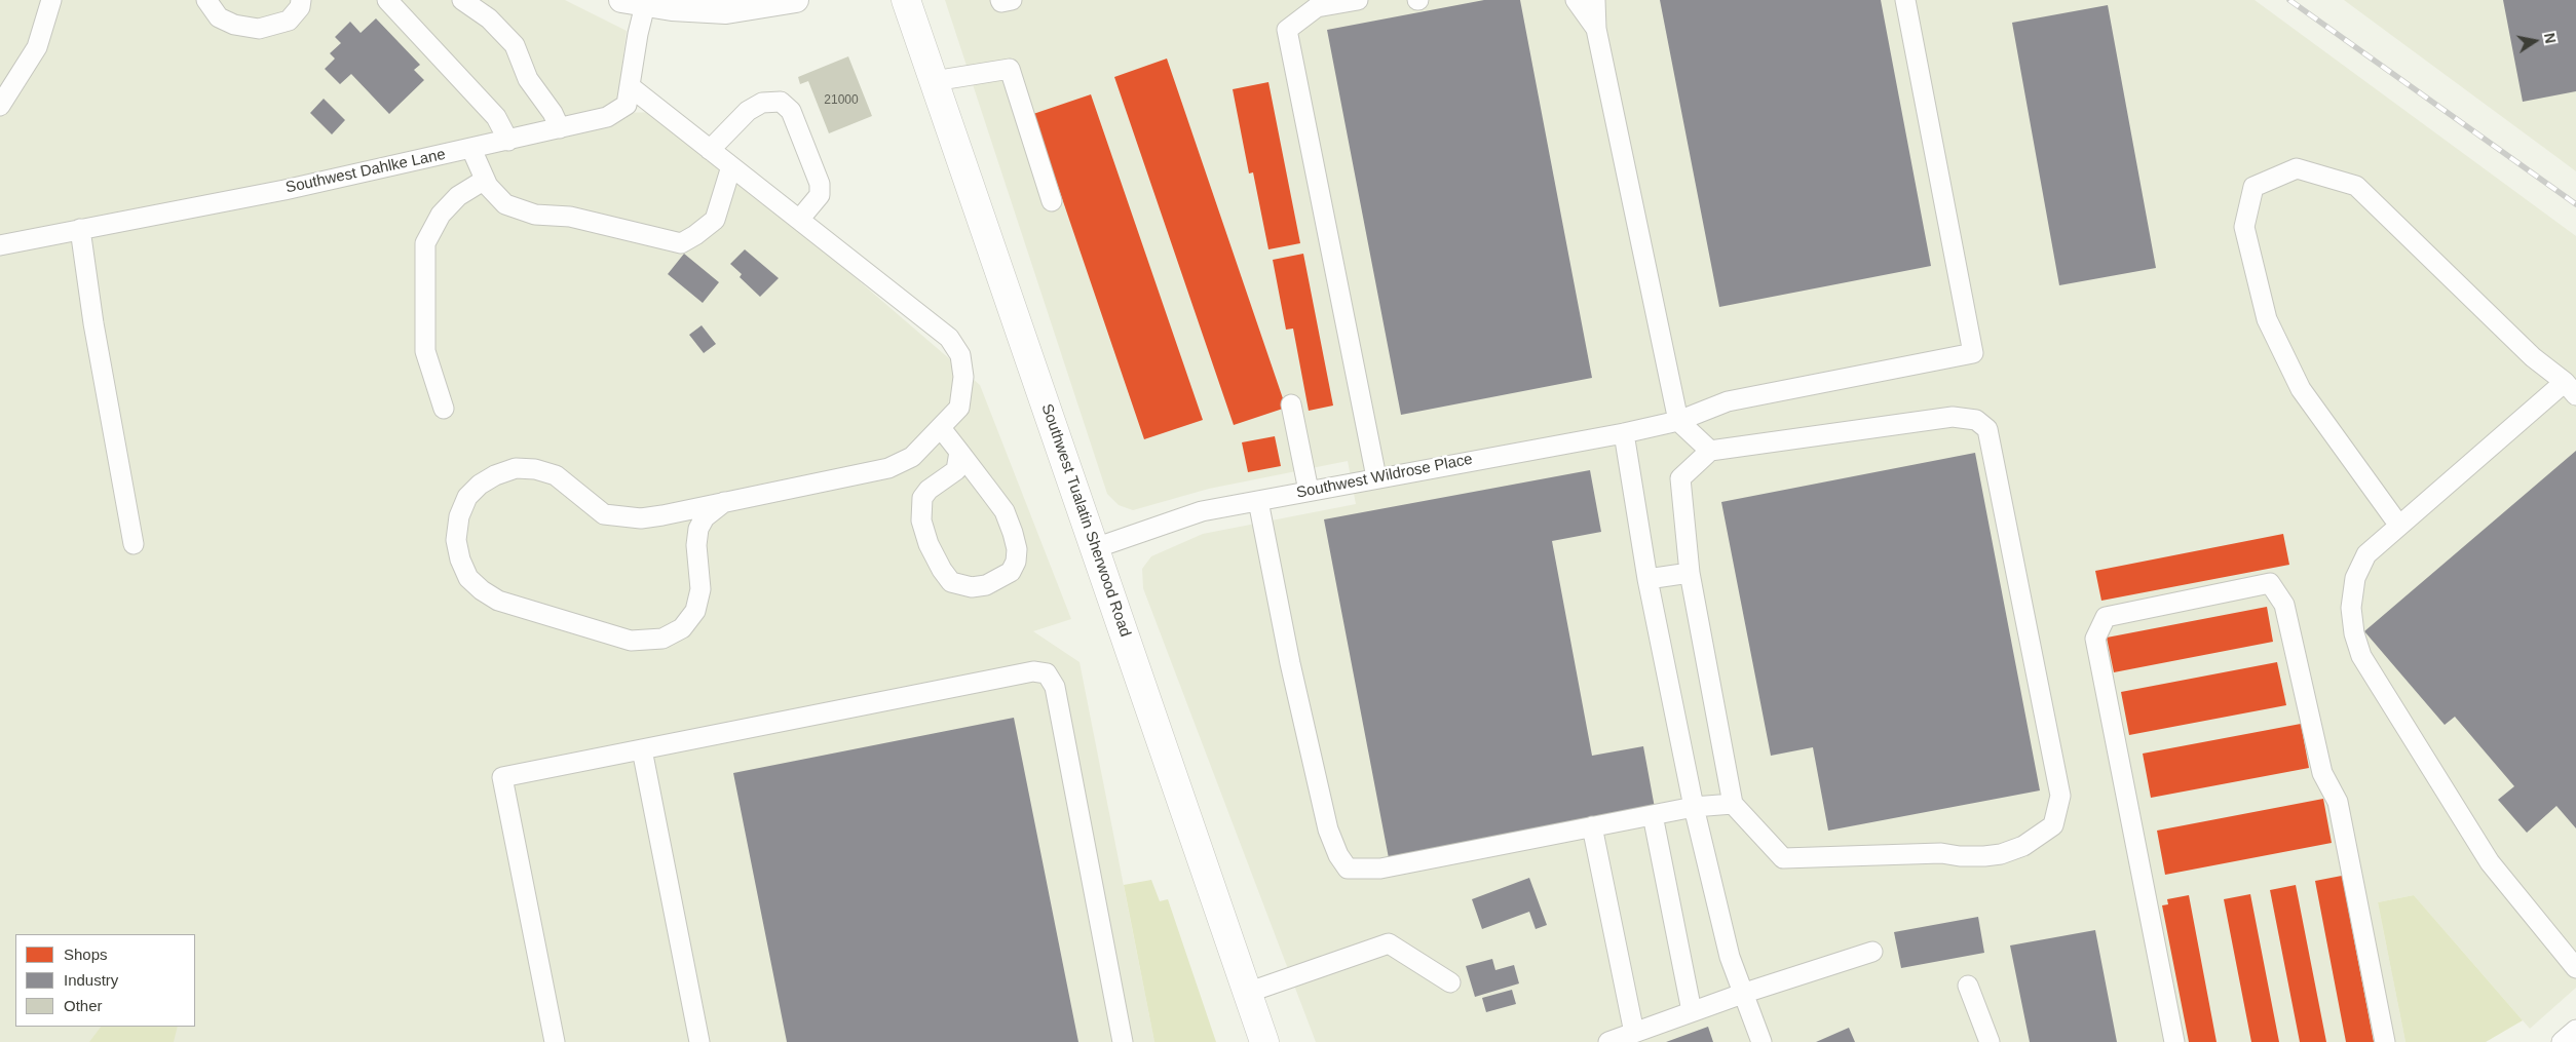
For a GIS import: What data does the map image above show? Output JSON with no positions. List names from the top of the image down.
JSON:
{
  "streets": {
    "highway": ["Southwest Tualatin Sherwood Road"],
    "street": ["Southwest Dahlke Lane", "Southwest Wildrose Place"]
  },
  "crossings": [
    ["Southwest Wildrose Place", "Southwest Tualatin Sherwood Road"]
  ],
  "house_numbers": ["21000"],
  "legend": ["Shops", "Industry", "Other"],
  "north": "right"
}
